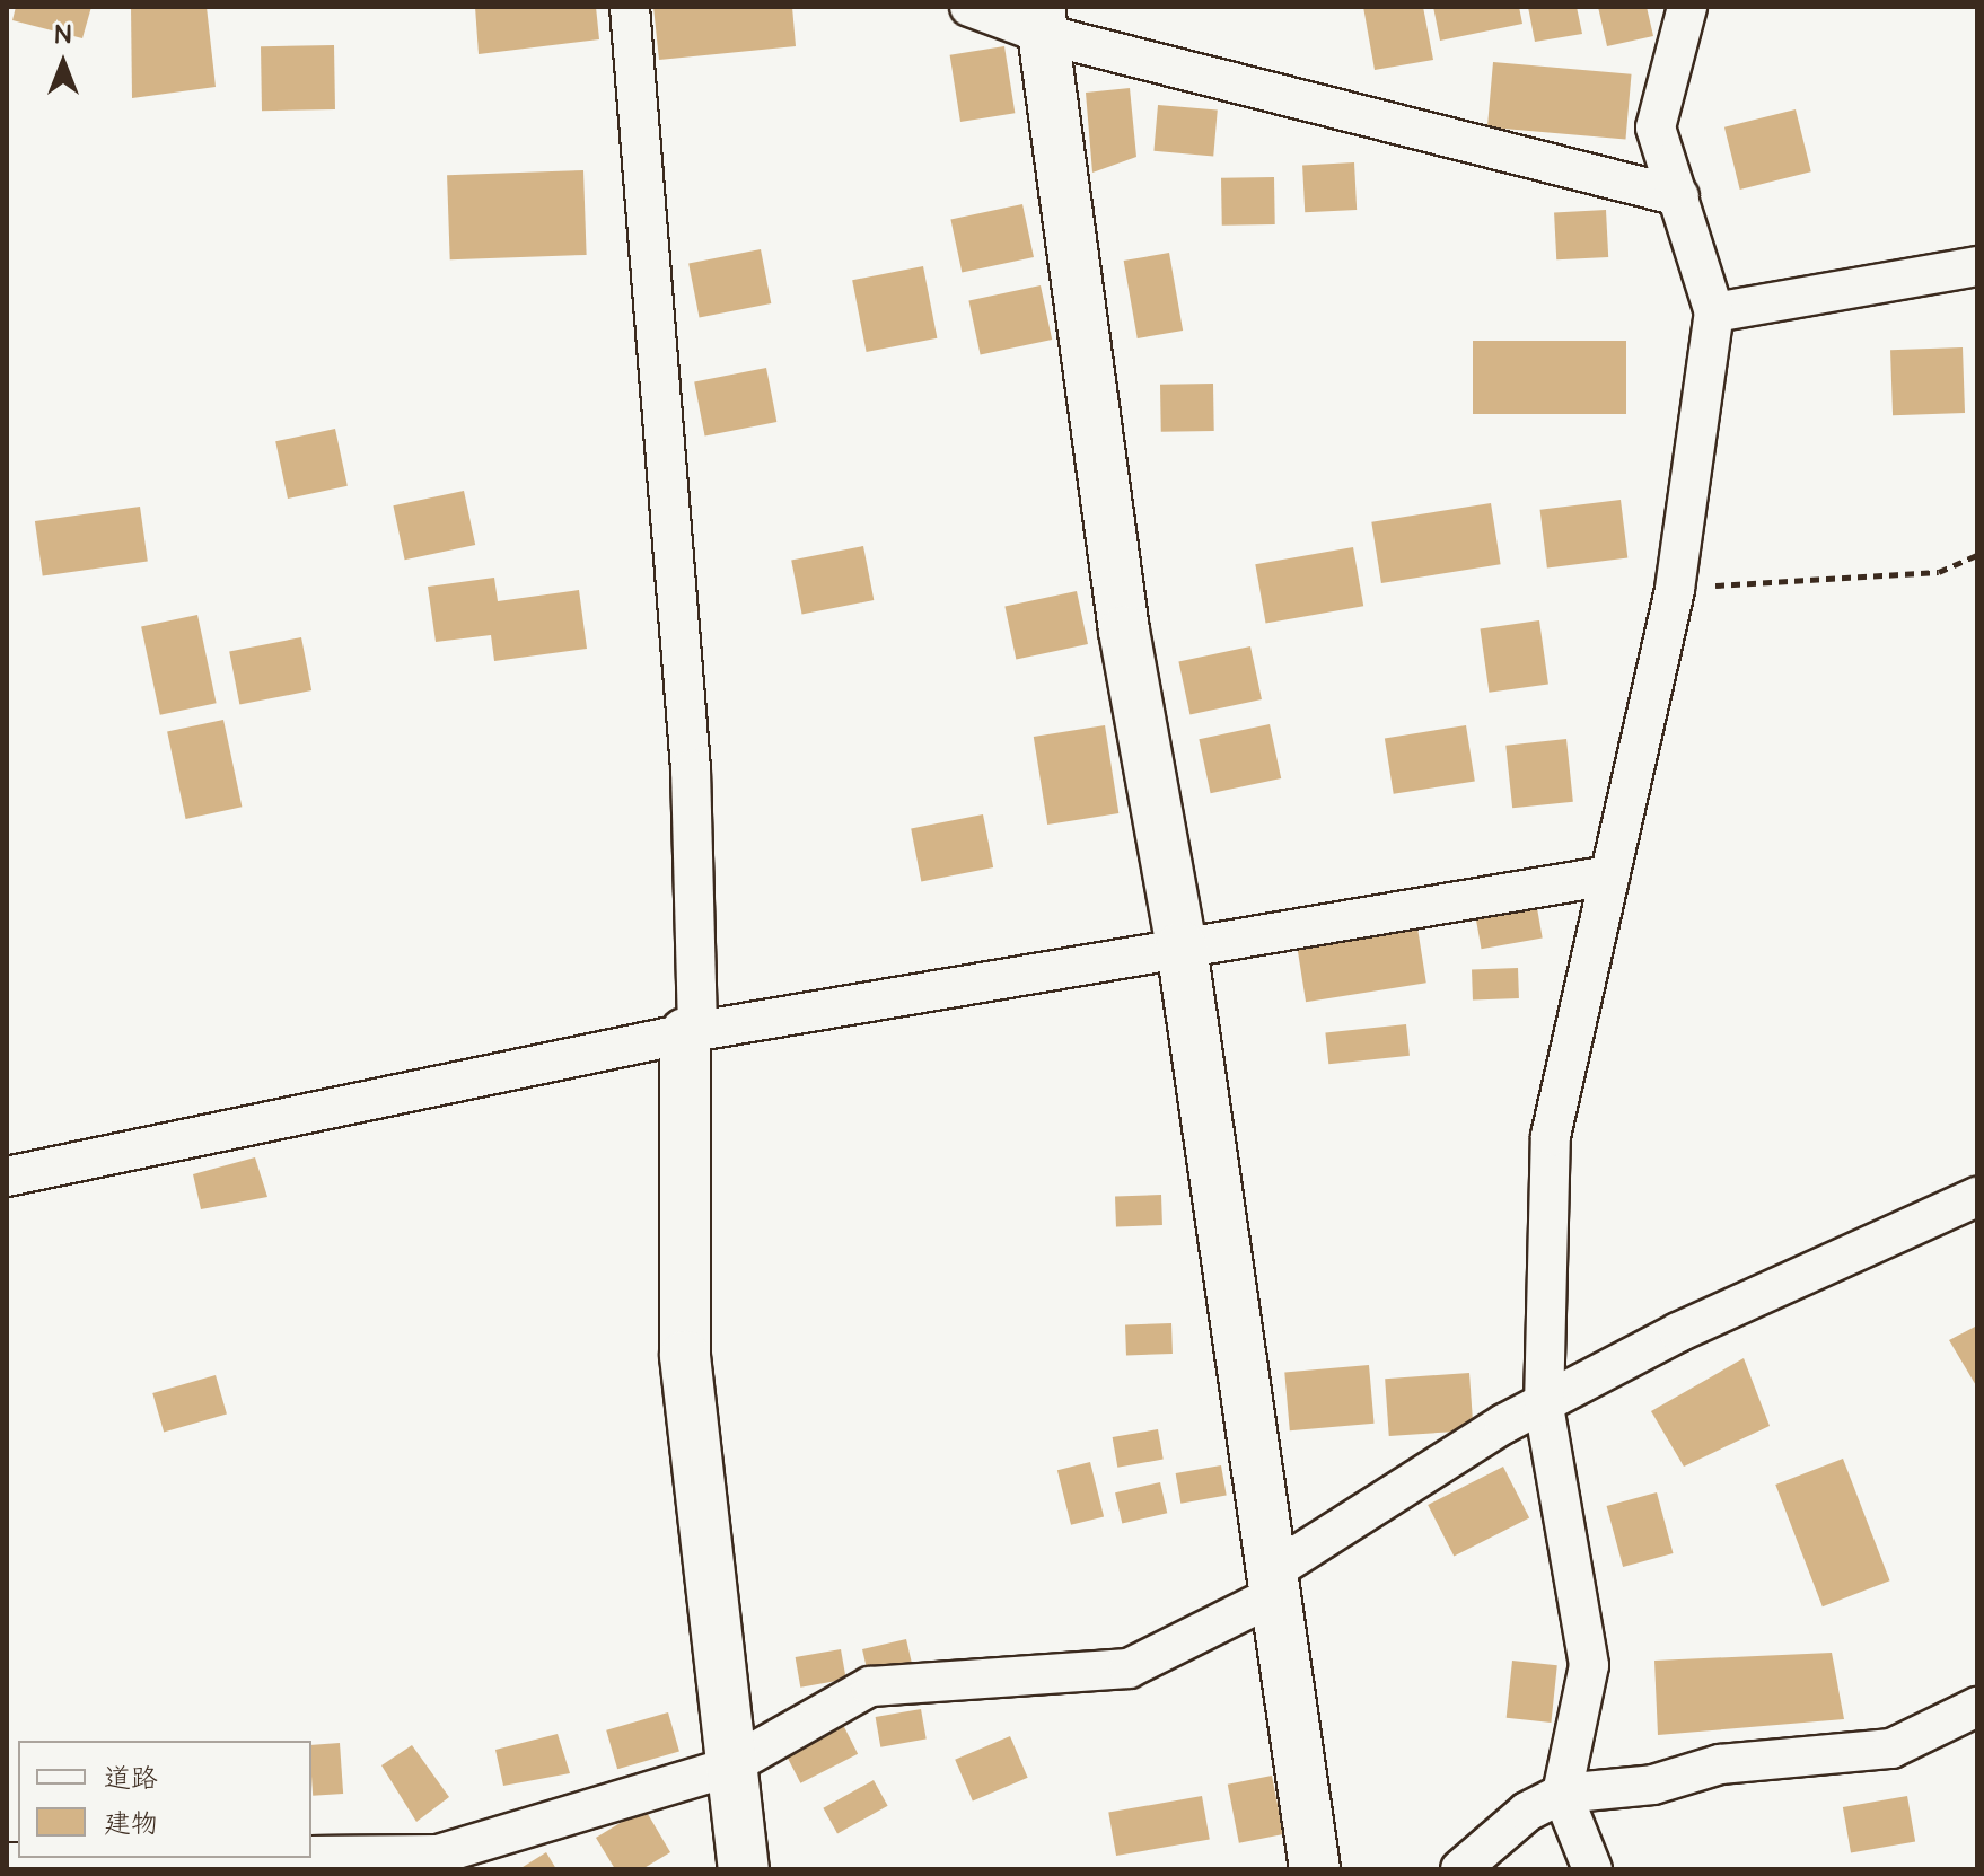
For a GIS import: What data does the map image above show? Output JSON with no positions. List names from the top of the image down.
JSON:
{
  "legend": ["道路", "建物"],
  "north": "top"
}
